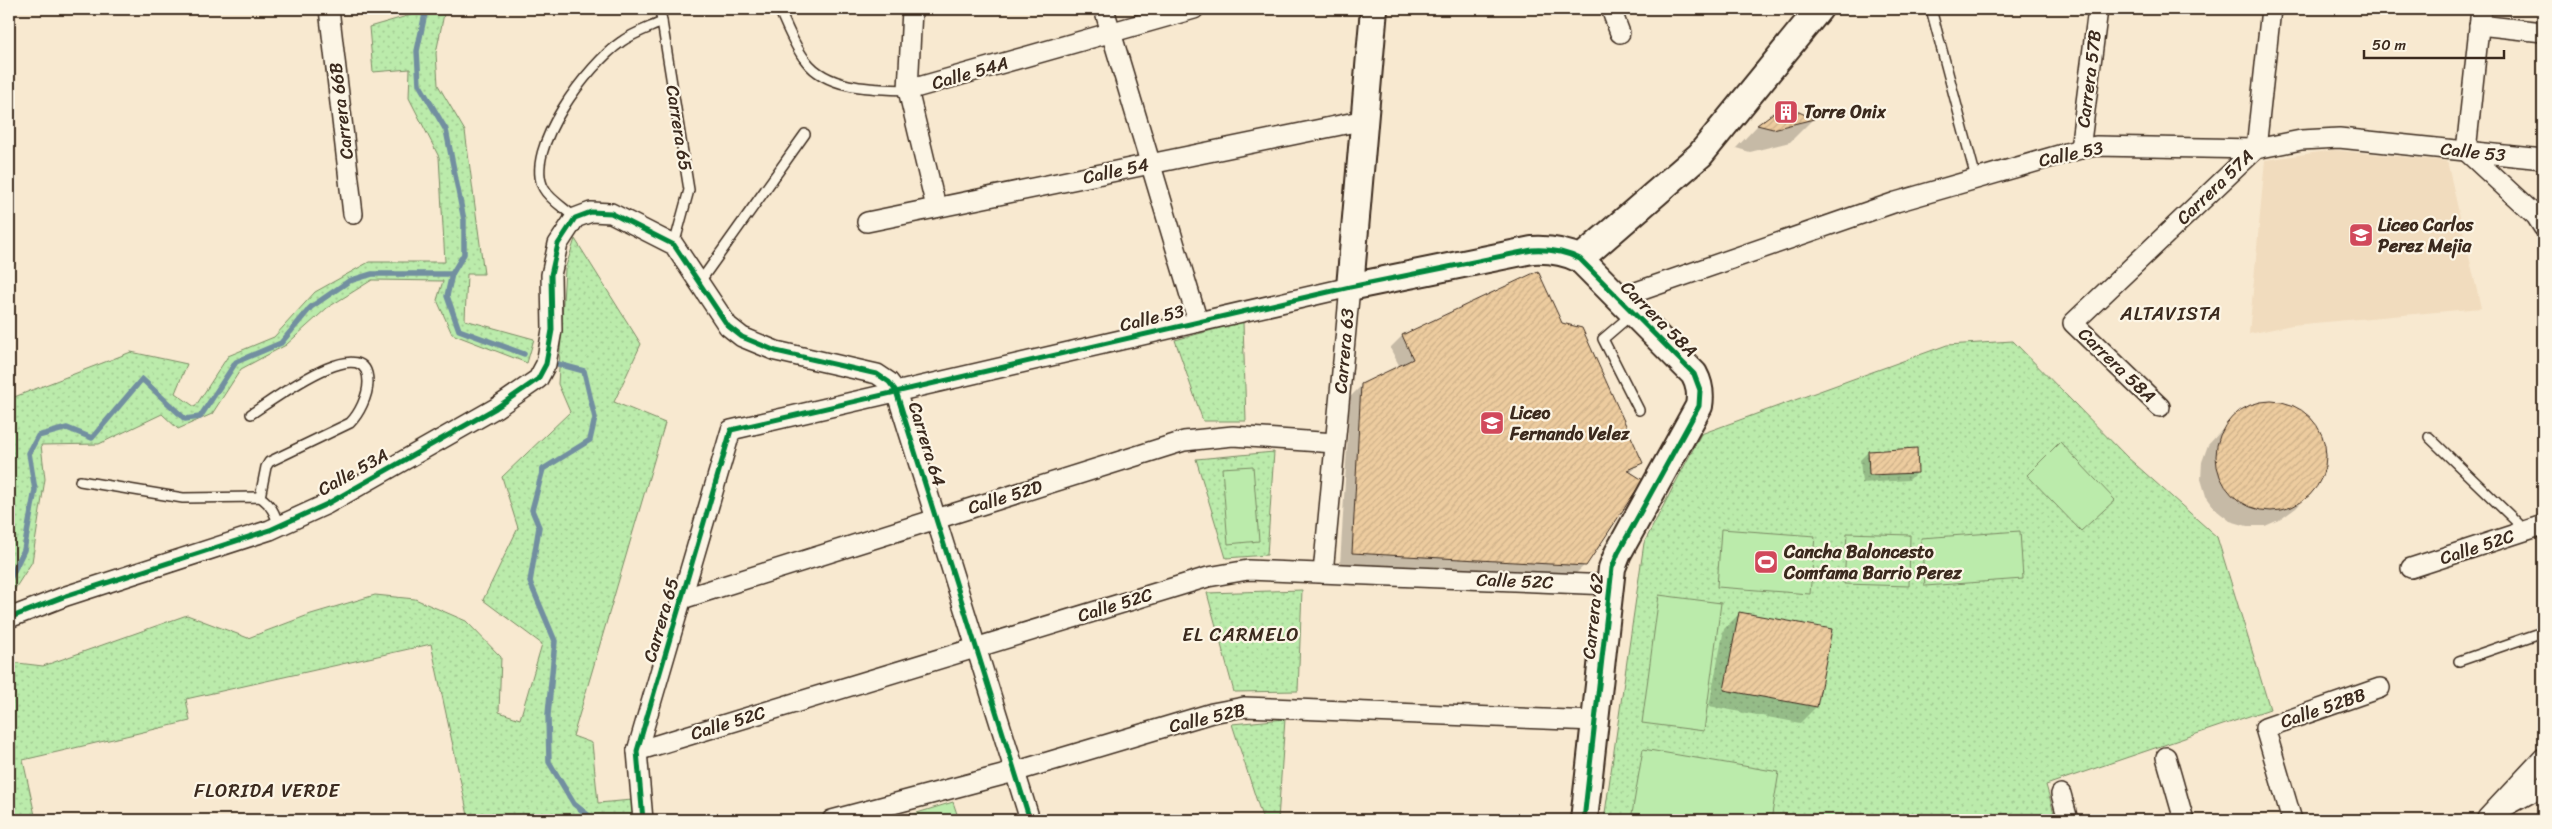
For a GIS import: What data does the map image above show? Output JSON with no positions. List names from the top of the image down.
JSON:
{
  "streets": {
    "street": [
      "Calle 54A",
      "Carrera 57B",
      "Carrera 66B",
      "Carrera 65",
      "Calle 53",
      "Calle 54",
      "Carrera 57A",
      "Carrera 58A",
      "Carrera 63",
      "Carrera 64",
      "Calle 53A",
      "Calle 52D",
      "Calle 52C",
      "Carrera 62",
      "Calle 52BB",
      "Calle 52B"
    ]
  },
  "crossings": [
    ["Carrera 57B", "Calle 53"],
    ["Carrera 65", "Calle 53"],
    ["Carrera 65", "Carrera 64"],
    ["Carrera 65", "Calle 52D"],
    ["Carrera 65", "Calle 52C"],
    ["Calle 53", "Carrera 57A"],
    ["Calle 53", "Carrera 58A"],
    ["Calle 53", "Carrera 63"],
    ["Calle 53", "Carrera 64"],
    ["Calle 54", "Carrera 63"],
    ["Carrera 57A", "Carrera 58A"],
    ["Carrera 58A", "Carrera 62"],
    ["Carrera 63", "Calle 52D"],
    ["Carrera 63", "Calle 52C"],
    ["Carrera 64", "Calle 52D"],
    ["Carrera 64", "Calle 52C"],
    ["Carrera 64", "Calle 52B"],
    ["Calle 52C", "Carrera 62"],
    ["Carrera 62", "Calle 52B"]
  ],
  "districts": ["ALTAVISTA", "EL CARMELO", "FLORIDA VERDE"],
  "places": {
    "building": ["Torre Onix"],
    "school or university": ["Liceo Carlos Perez Mejia", "Liceo Fernando Velez"],
    "sports": ["Cancha Baloncesto Comfama Barrio Perez"]
  },
  "scale_bar": "50 m"
}
